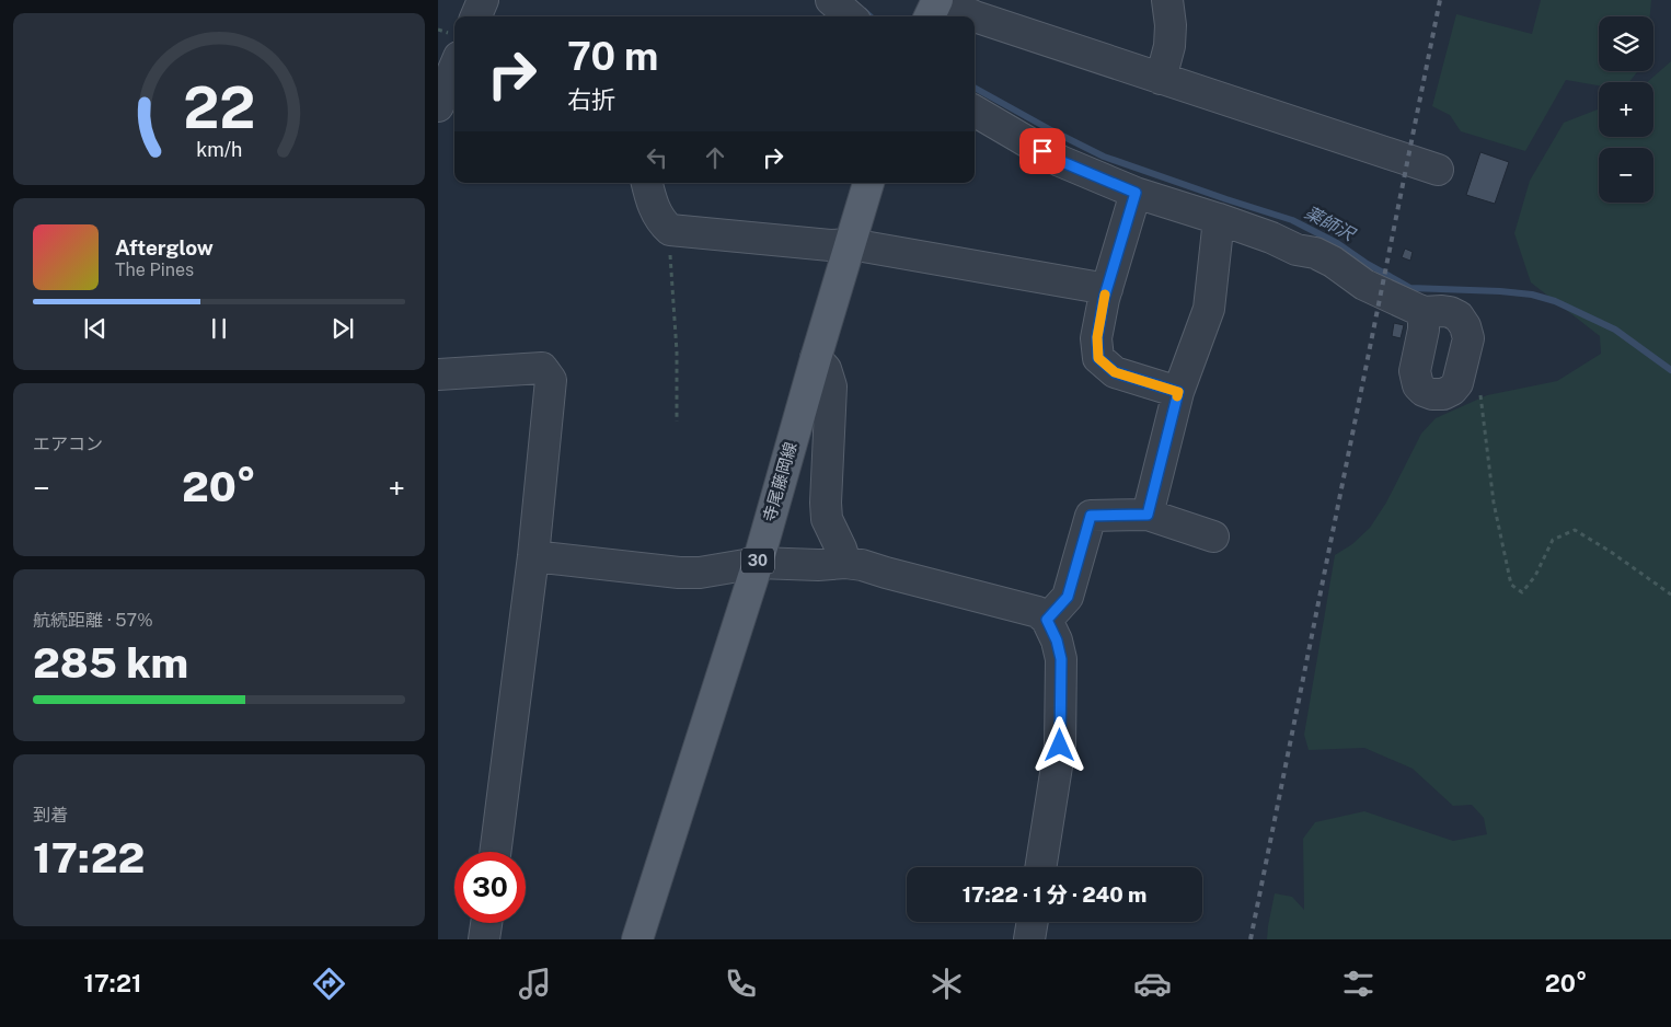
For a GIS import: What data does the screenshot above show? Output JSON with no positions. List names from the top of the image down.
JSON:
{
  "streets": {
    "main road": ["寺尾藤岡線", "30"]
  },
  "water": ["薬師沢"],
  "page": {
    "map_buttons": ["+", "−"],
    "turn": ["70 m", "右折"],
    "song": ["Afterglow", "The Pines"],
    "tile": [
      "エアコン",
      ["航続距離 · 57%", "285 km"],
      ["到着", "17:22"]
    ],
    "heat": ["−", "20°", "+"],
    "limit": "30",
    "trip": "17:22 · 1 分 · 240 m",
    "tabs": ["17:21", "20°"],
    "gauge": ["22", "km/h"]
  }
}
